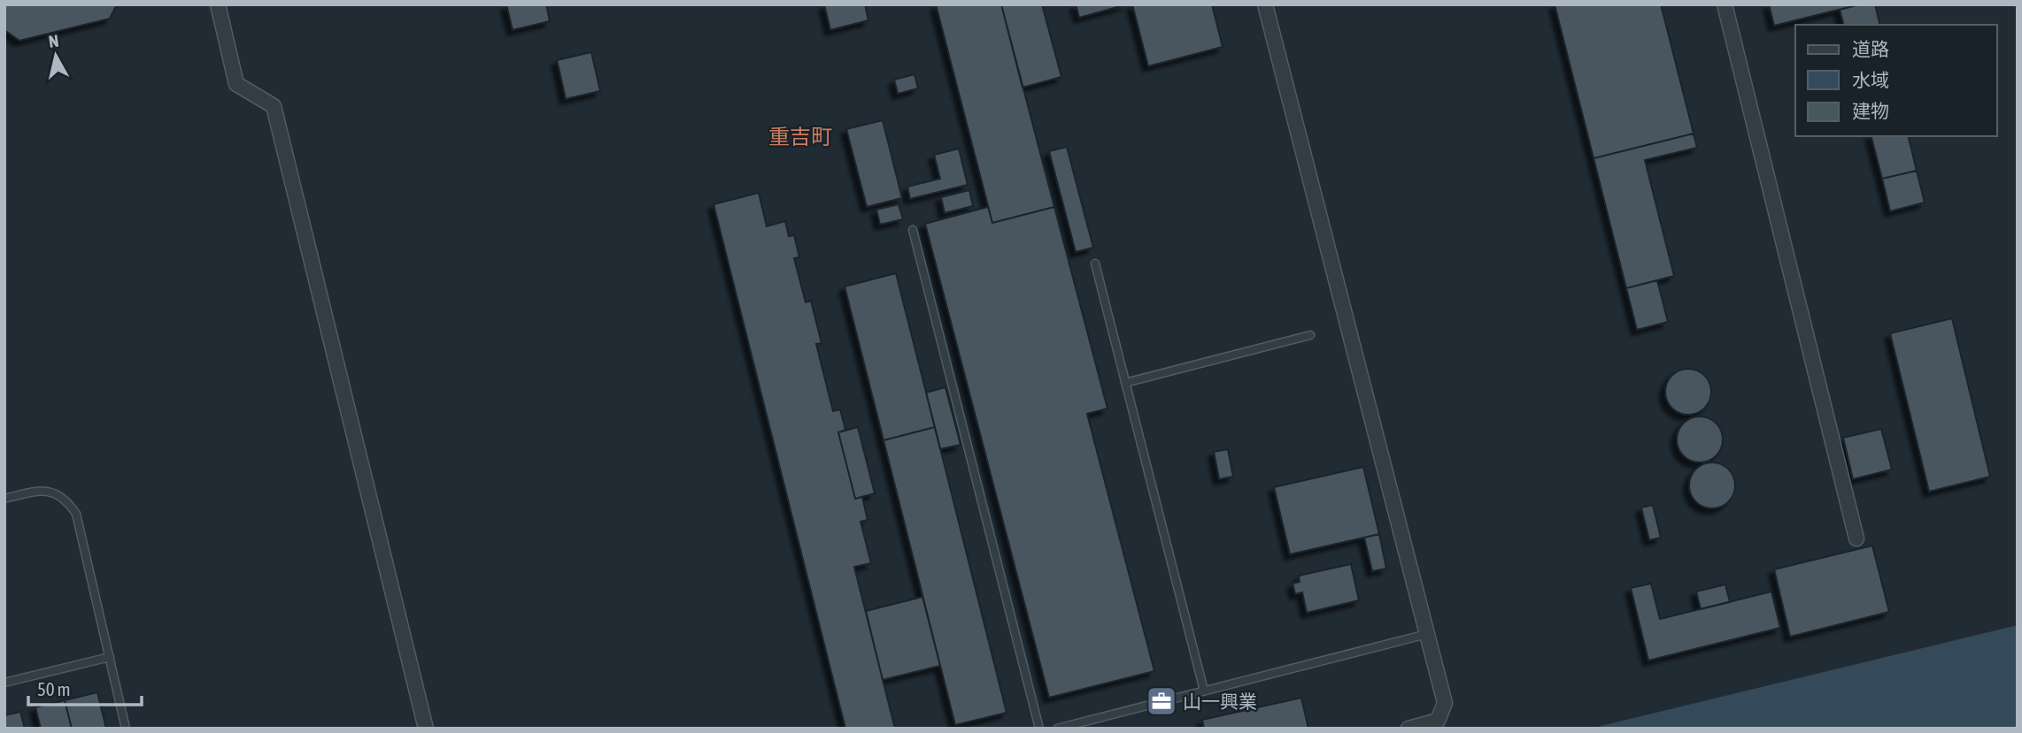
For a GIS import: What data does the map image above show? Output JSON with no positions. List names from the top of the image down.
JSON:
{
  "districts": ["重吉町"],
  "places": {
    "office": ["山一興業"]
  },
  "legend": ["道路", "水域", "建物"],
  "scale_bar": "50 m",
  "north": "top"
}
